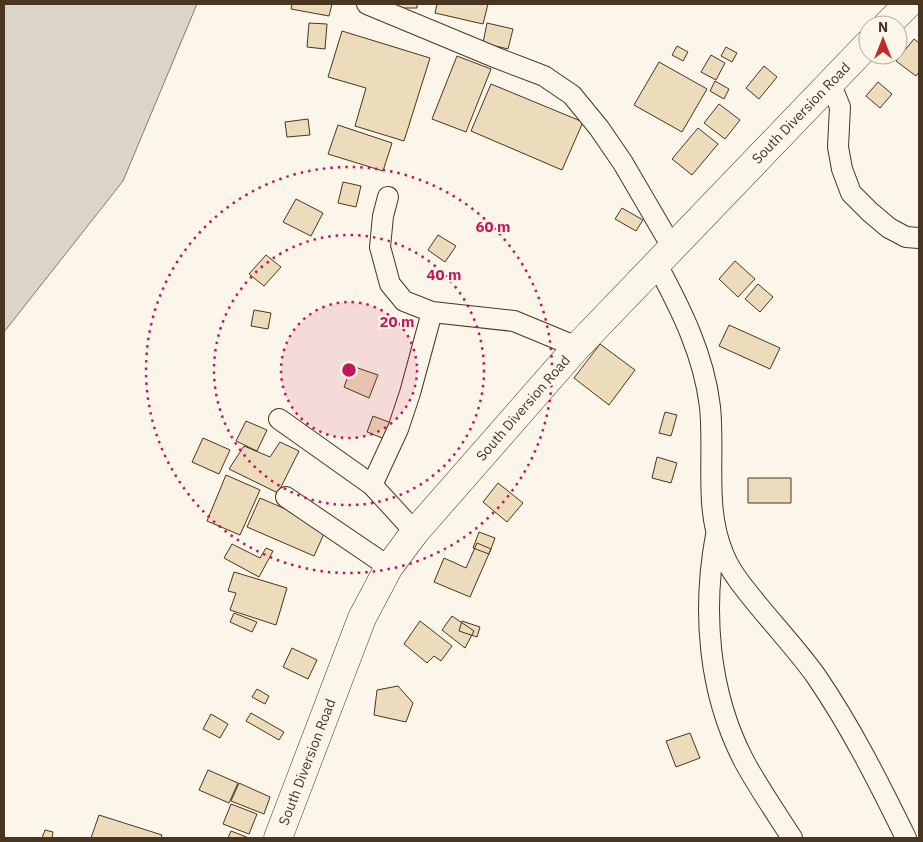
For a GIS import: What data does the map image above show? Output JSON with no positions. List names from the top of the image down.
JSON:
{
  "streets": {
    "main road": ["South Diversion Road"]
  },
  "north": "top",
  "rings": ["60 m", "40 m", "20 m"]
}
